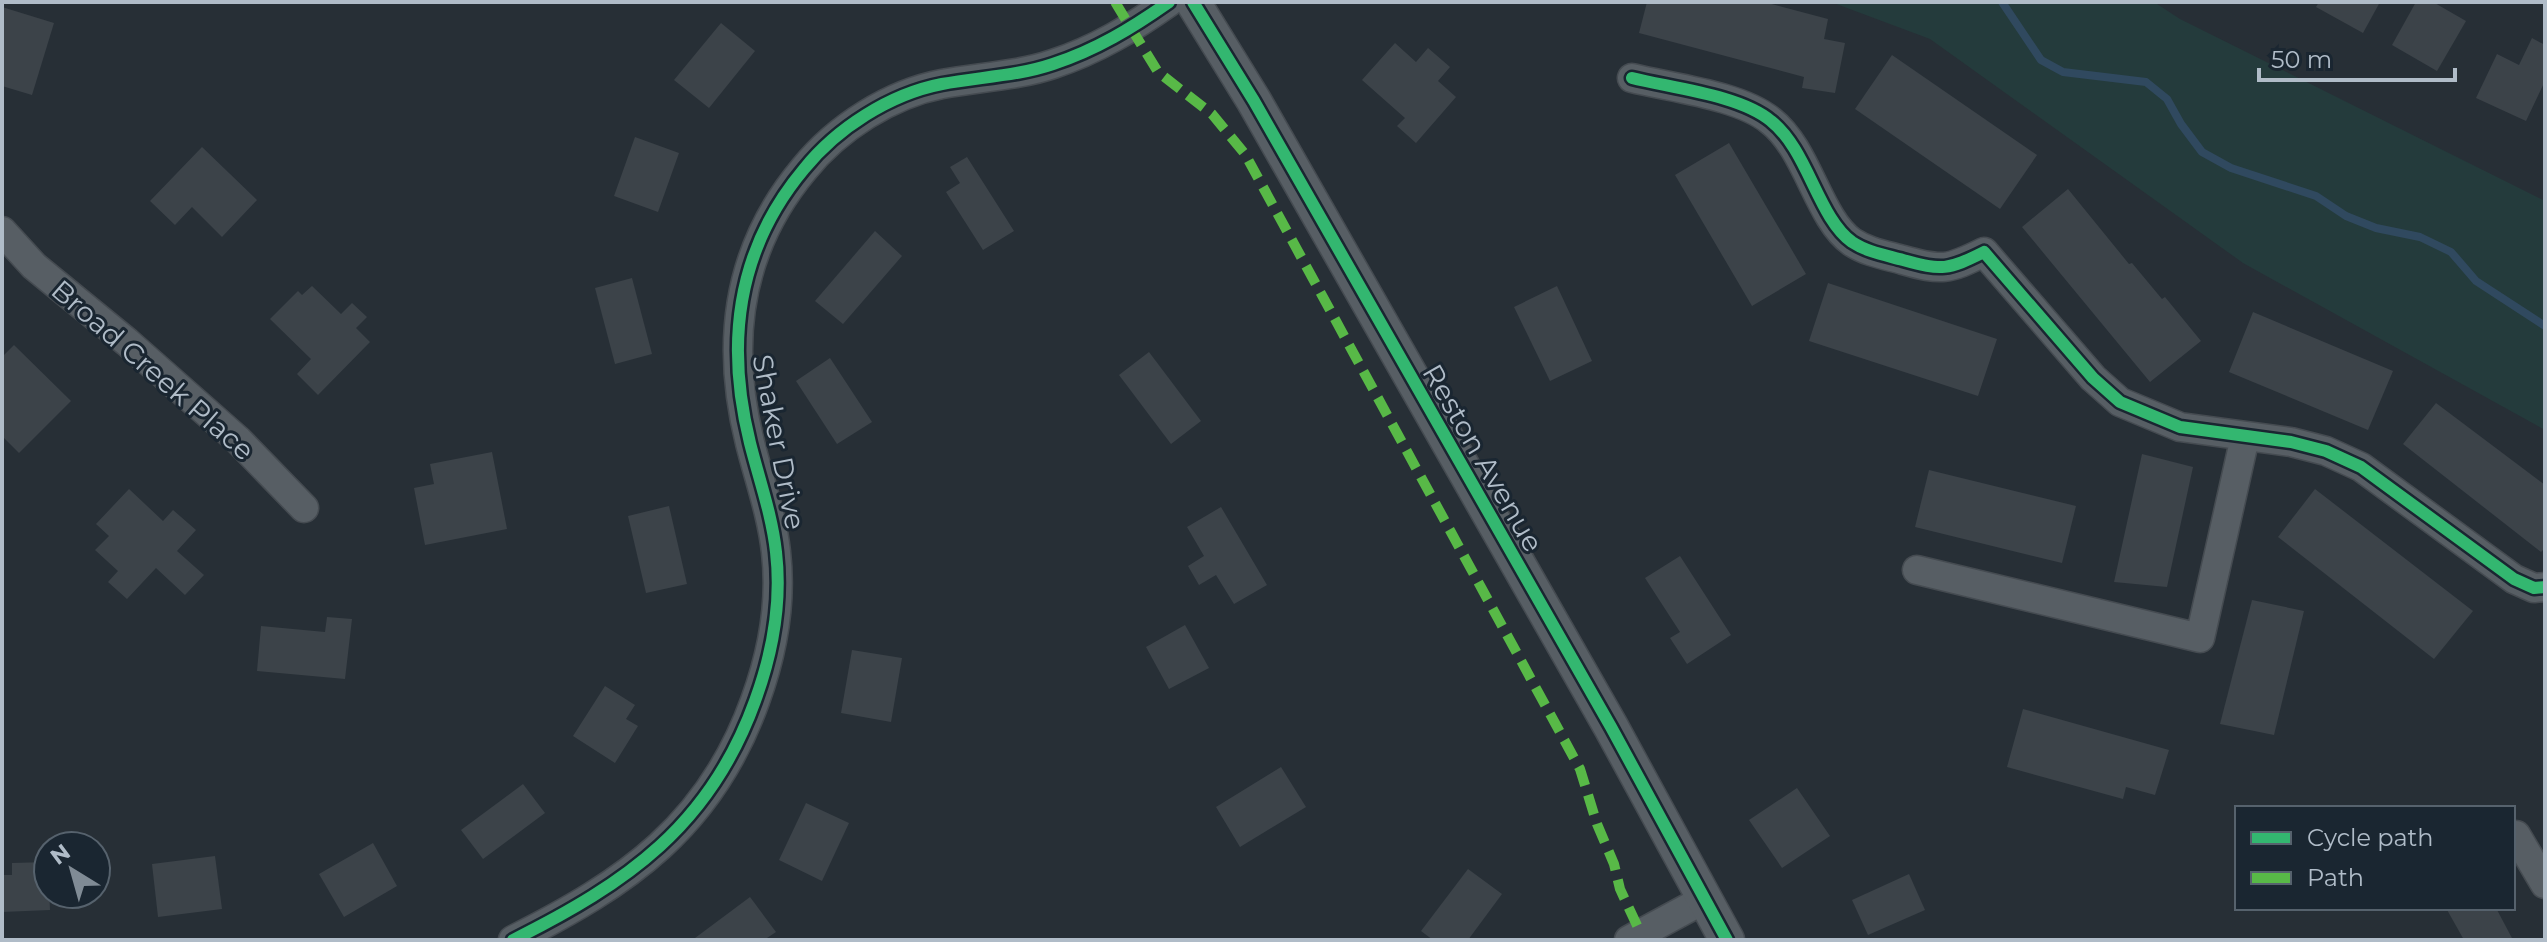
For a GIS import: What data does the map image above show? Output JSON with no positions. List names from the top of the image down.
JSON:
{
  "streets": {
    "street": ["Broad Creek Place", "Shaker Drive", "Reston Avenue"]
  },
  "legend": ["Cycle path", "Path"],
  "scale_bar": "50 m",
  "north": "top left"
}
